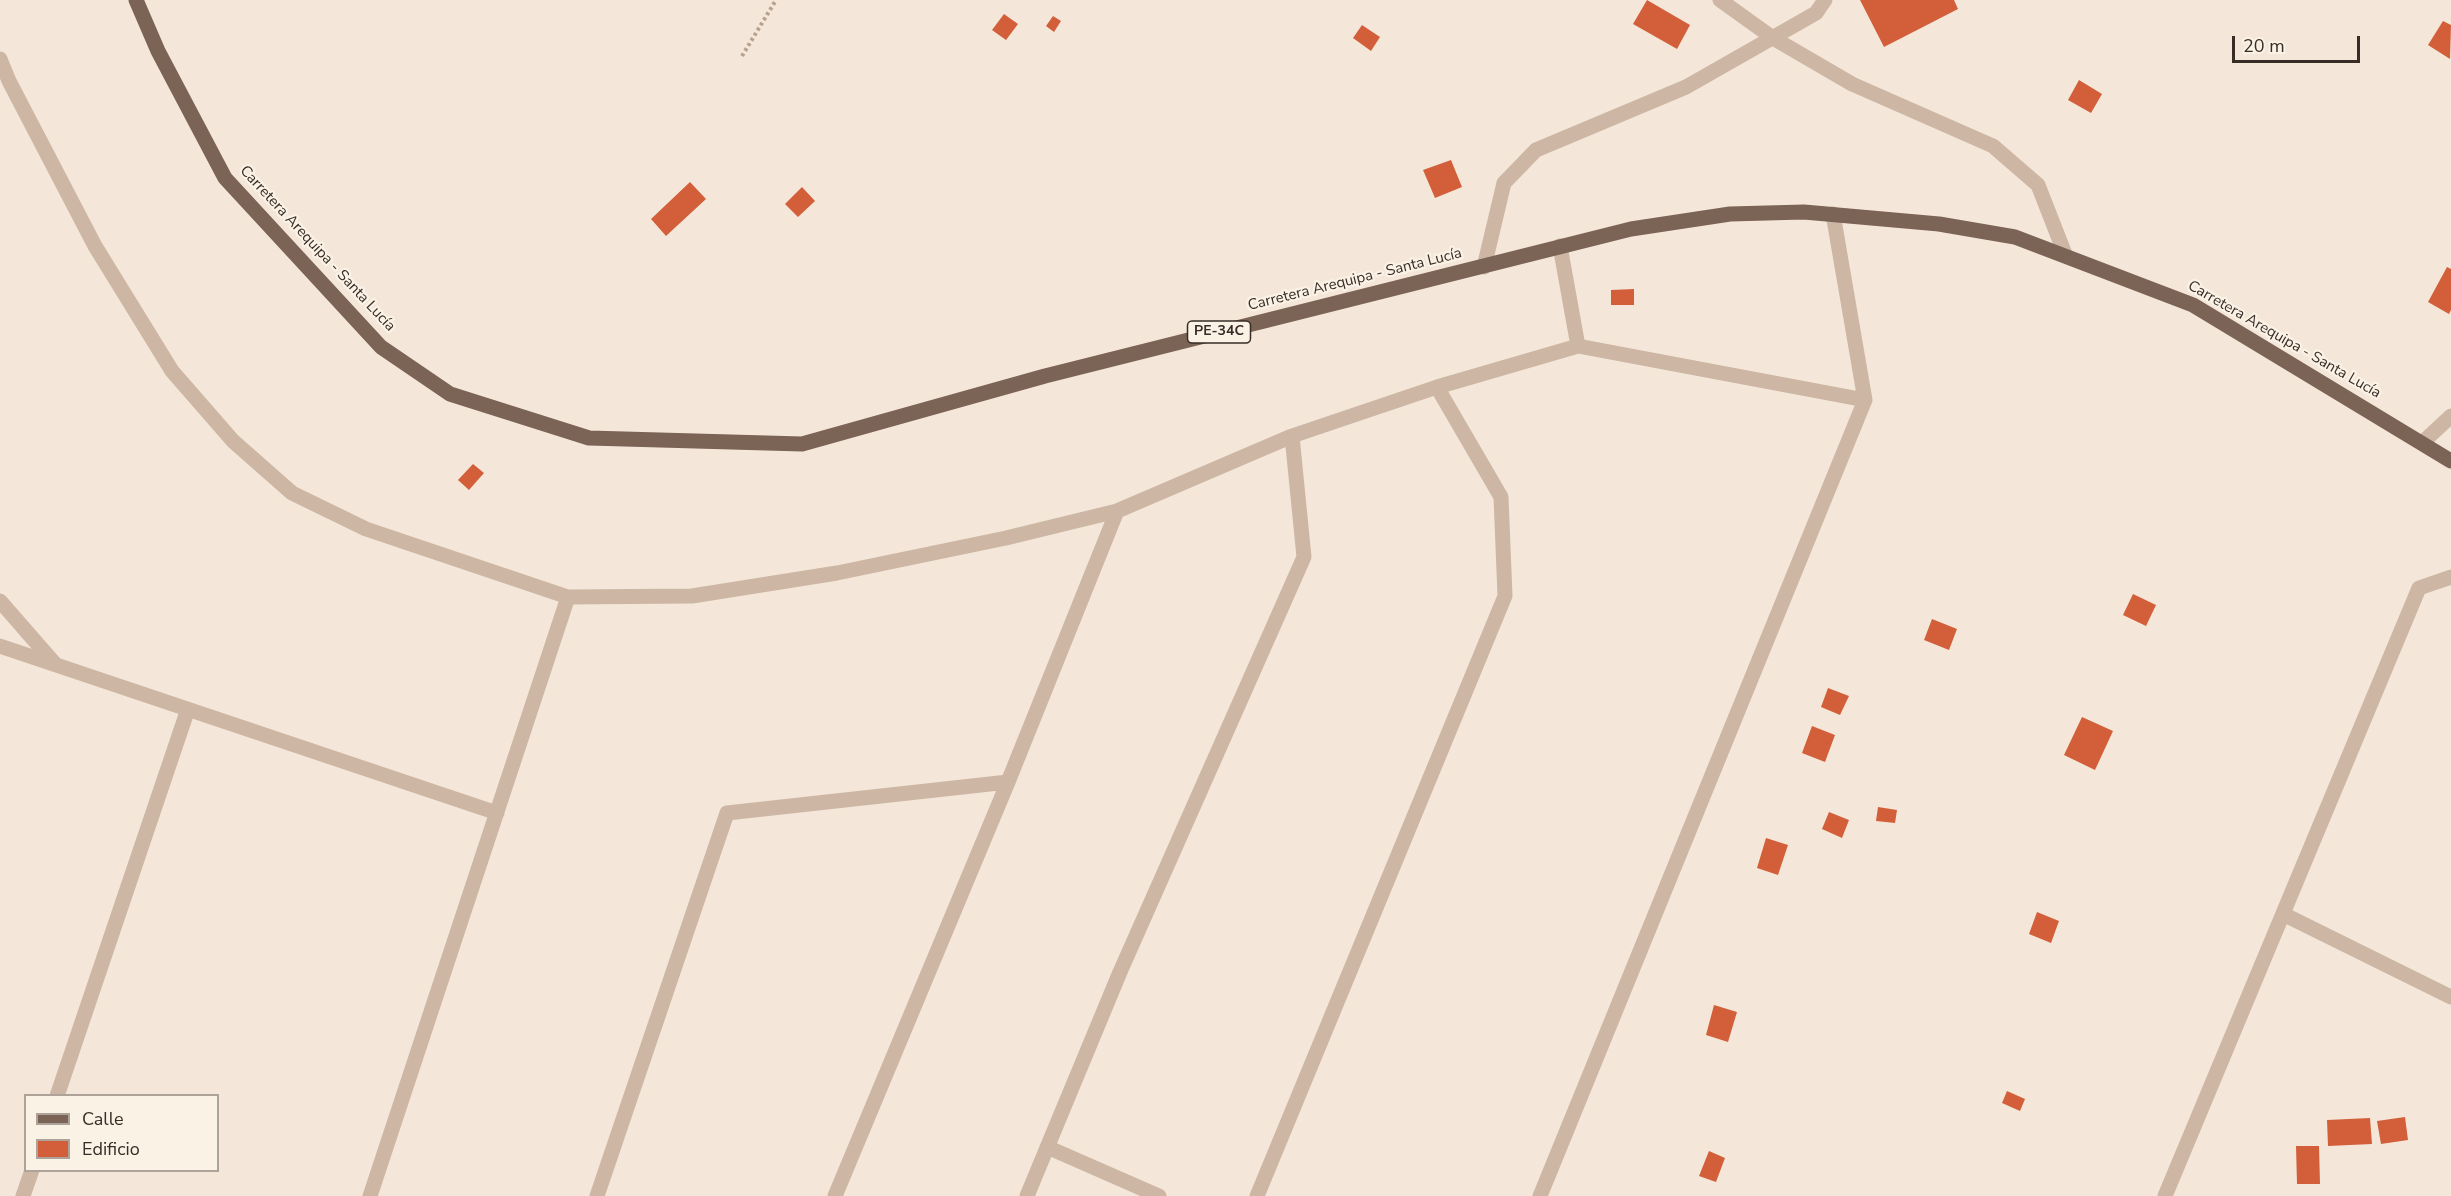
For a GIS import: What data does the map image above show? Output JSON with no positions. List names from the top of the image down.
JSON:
{
  "streets": {
    "main road": ["Carretera Arequipa - Santa Lucía", "PE-34C"]
  },
  "legend": ["Calle", "Edificio"],
  "scale_bar": "20 m"
}
